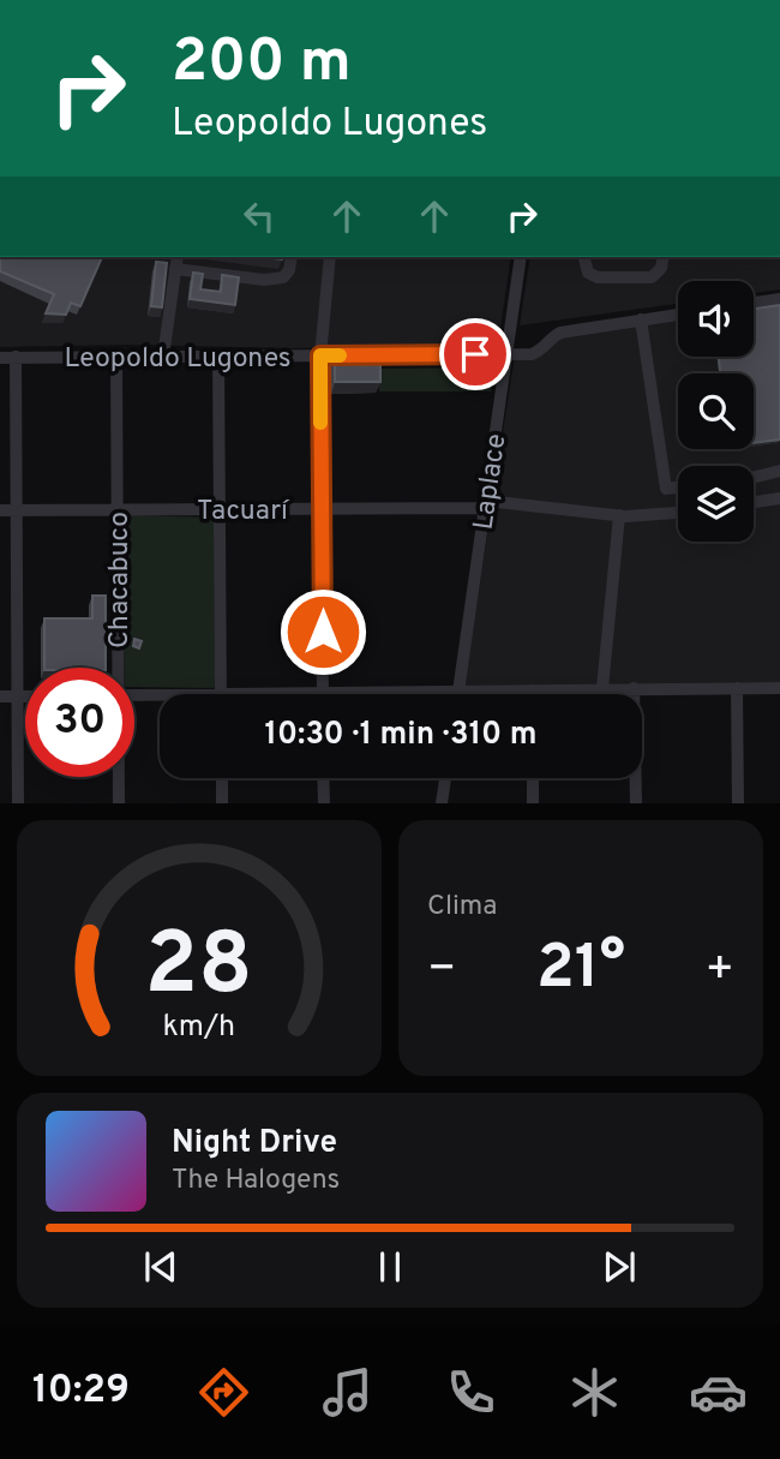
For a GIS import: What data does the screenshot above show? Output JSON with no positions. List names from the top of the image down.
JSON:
{
  "streets": {
    "street": [
      "Leopoldo Lugones",
      "Laplace",
      "Tacuarí",
      "Chacabuco"
    ]
  },
  "crossings": [
    ["Leopoldo Lugones", "Laplace"],
    ["Leopoldo Lugones", "Chacabuco"],
    ["Laplace", "Tacuarí"],
    ["Tacuarí", "Chacabuco"]
  ],
  "page": {
    "turn": ["200 m", "Leopoldo Lugones"],
    "limit": "30",
    "trip": "10:30 · 1 min · 310 m",
    "tile": "Clima",
    "heat": ["−", "21°", "+"],
    "song": ["Night Drive", "The Halogens"],
    "tabs": "10:29",
    "gauge": ["28", "km/h"]
  }
}
